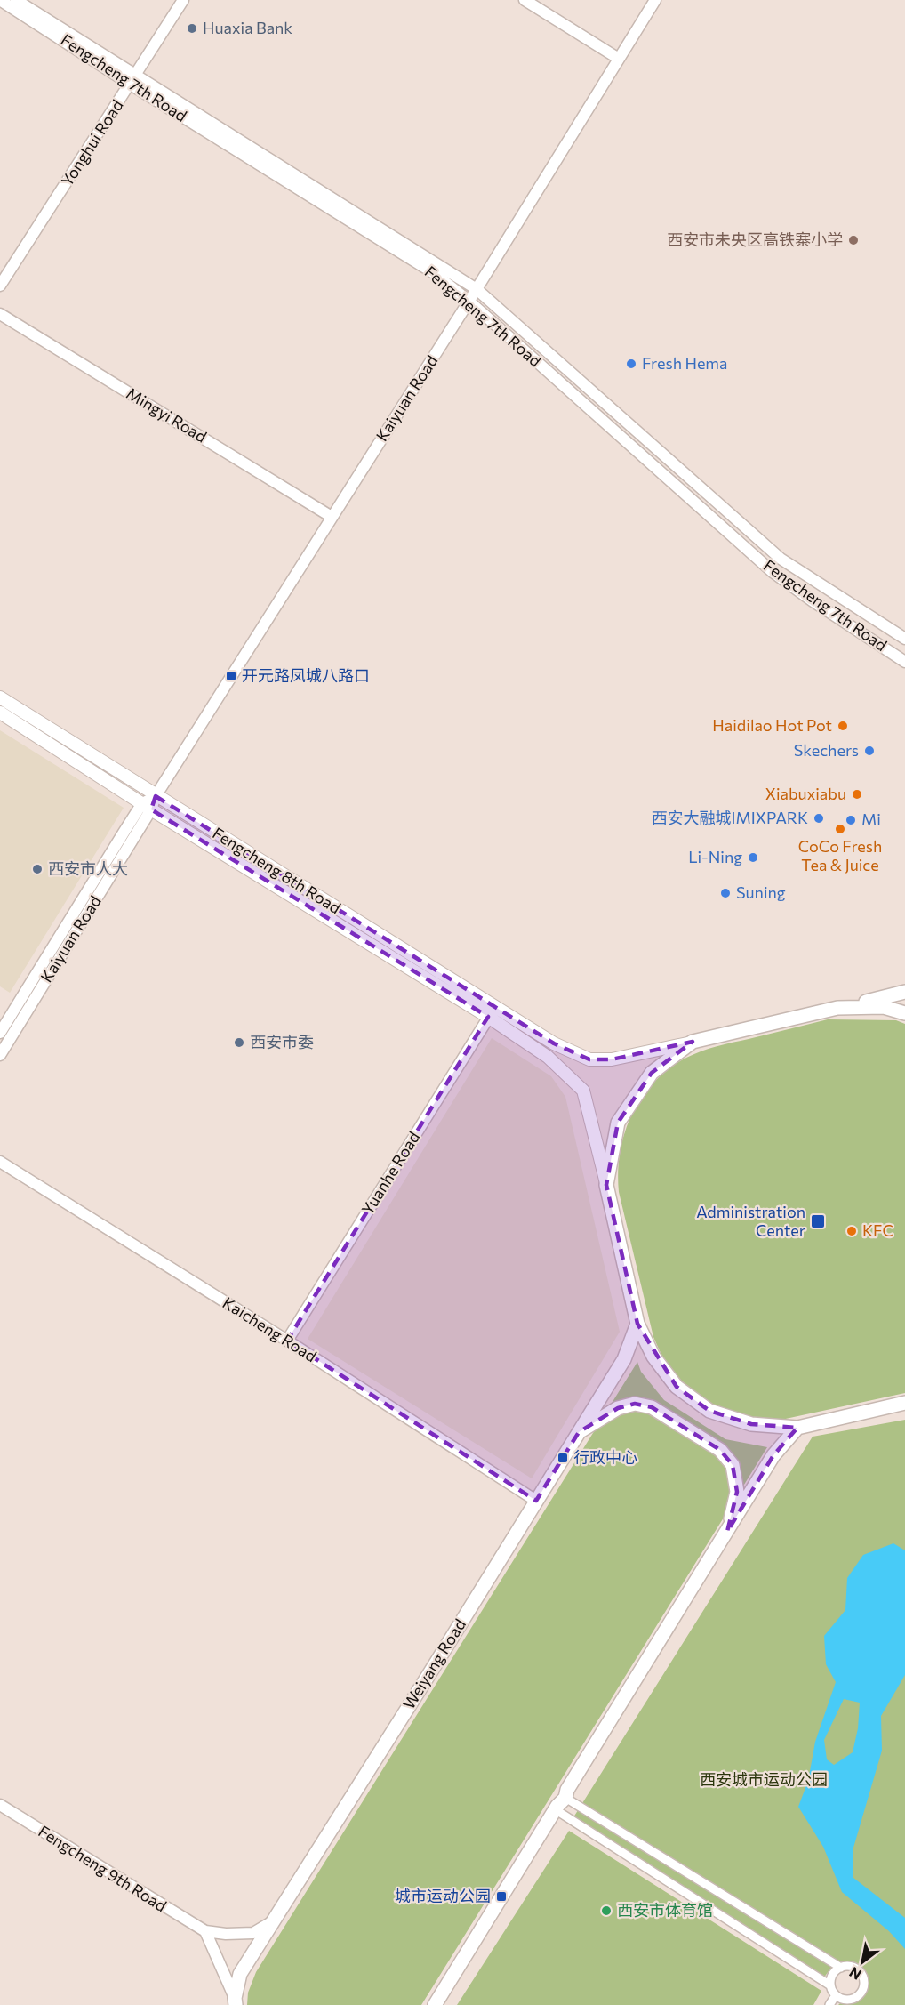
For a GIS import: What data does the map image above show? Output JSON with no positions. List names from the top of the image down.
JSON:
{
  "streets": {
    "main road": ["Fengcheng 8th Road", "Weiyang Road"],
    "street": [
      "Fengcheng 7th Road",
      "Yonghui Road",
      "Kaiyuan Road",
      "Mingyi Road",
      "Yuanhe Road",
      "Kaicheng Road",
      "Fengcheng 9th Road"
    ]
  },
  "crossings": [
    ["Fengcheng 7th Road", "Yonghui Road"],
    ["Fengcheng 7th Road", "Kaiyuan Road"],
    ["Kaiyuan Road", "Mingyi Road"],
    ["Kaiyuan Road", "Fengcheng 8th Road"],
    ["Fengcheng 8th Road", "Yuanhe Road"],
    ["Yuanhe Road", "Kaicheng Road"],
    ["Kaicheng Road", "Weiyang Road"]
  ],
  "parks": ["西安城市运动公园"],
  "places": {
    "other": [
      "Huaxia Bank",
      "西安市未央区高铁寨小学",
      "Fresh Hema",
      "Haidilao Hot Pot",
      "Skechers",
      "Xiabuxiabu",
      "西安大融城IMIXPARK",
      "Mi",
      "CoCo Fresh Tea & Juice",
      "Li-Ning",
      "西安市人大",
      "Suning",
      "西安市委",
      "KFC",
      "西安市体育馆"
    ],
    "transit": [
      "开元路凤城八路口",
      "Administration Center",
      "行政中心",
      "城市运动公园"
    ]
  },
  "north": "bottom left"
}
